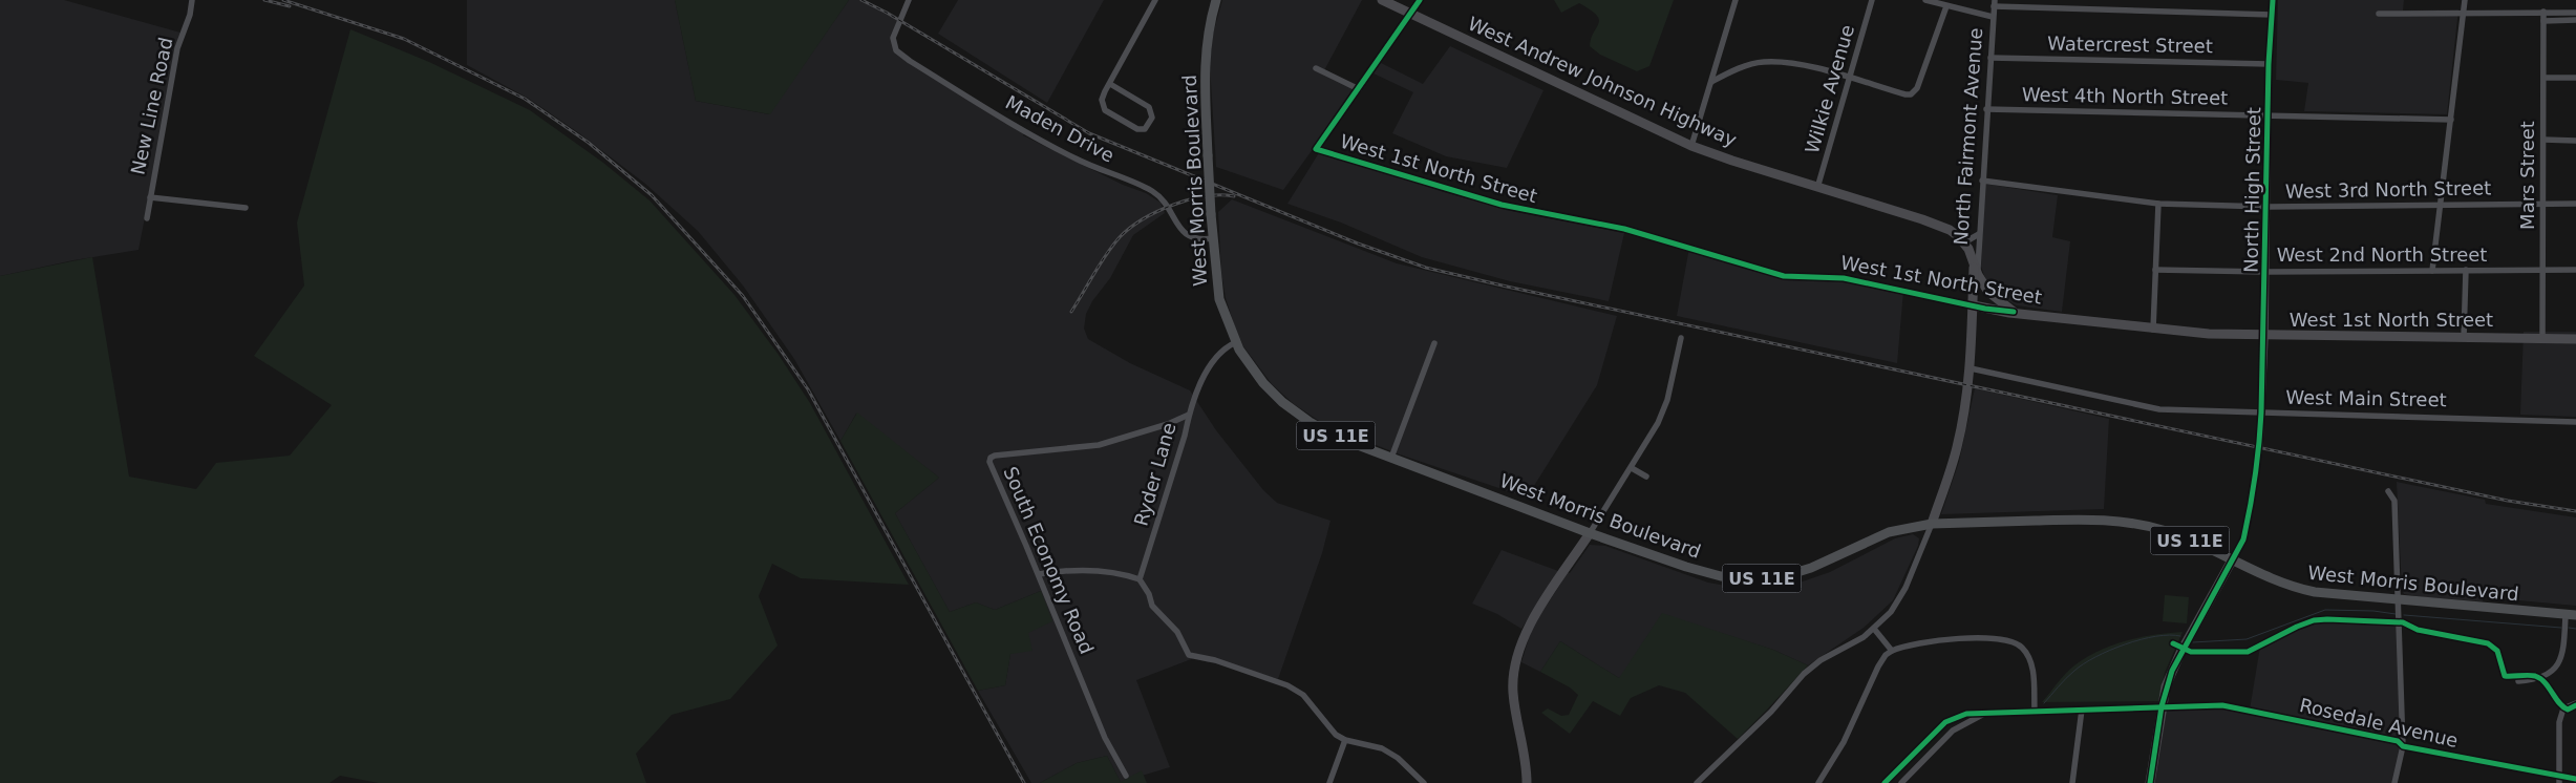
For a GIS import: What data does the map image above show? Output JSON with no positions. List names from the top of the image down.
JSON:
{
  "streets": {
    "main road": [
      "West Andrew Johnson Highway",
      "West 1st North Street",
      "West Morris Boulevard",
      "US 11E"
    ],
    "street": [
      "Watercrest Street",
      "Wilkie Avenue",
      "West 4th North Street",
      "New Line Road",
      "Maden Drive",
      "North Fairmont Avenue",
      "Mars Street",
      "North High Street",
      "West 3rd North Street",
      "West 2nd North Street",
      "West Main Street",
      "Ryder Lane",
      "South Economy Road",
      "Rosedale Avenue"
    ]
  },
  "crossings": [
    ["Watercrest Street", "North Fairmont Avenue"],
    ["Watercrest Street", "North High Street"],
    ["West Andrew Johnson Highway", "Wilkie Avenue"],
    ["West Andrew Johnson Highway", "North Fairmont Avenue"],
    ["West Andrew Johnson Highway", "West 1st North Street"],
    ["West 4th North Street", "North Fairmont Avenue"],
    ["West 4th North Street", "North High Street"],
    ["Maden Drive", "West Morris Boulevard"],
    ["North Fairmont Avenue", "West 3rd North Street"],
    ["West 1st North Street", "Mars Street"],
    ["West 1st North Street", "North High Street"],
    ["Mars Street", "West 3rd North Street"],
    ["Mars Street", "West 2nd North Street"],
    ["West Morris Boulevard", "North High Street"],
    ["West Morris Boulevard", "Ryder Lane"],
    ["North High Street", "West 3rd North Street"],
    ["North High Street", "West 2nd North Street"],
    ["North High Street", "West Main Street"],
    ["Ryder Lane", "South Economy Road"]
  ]
}
